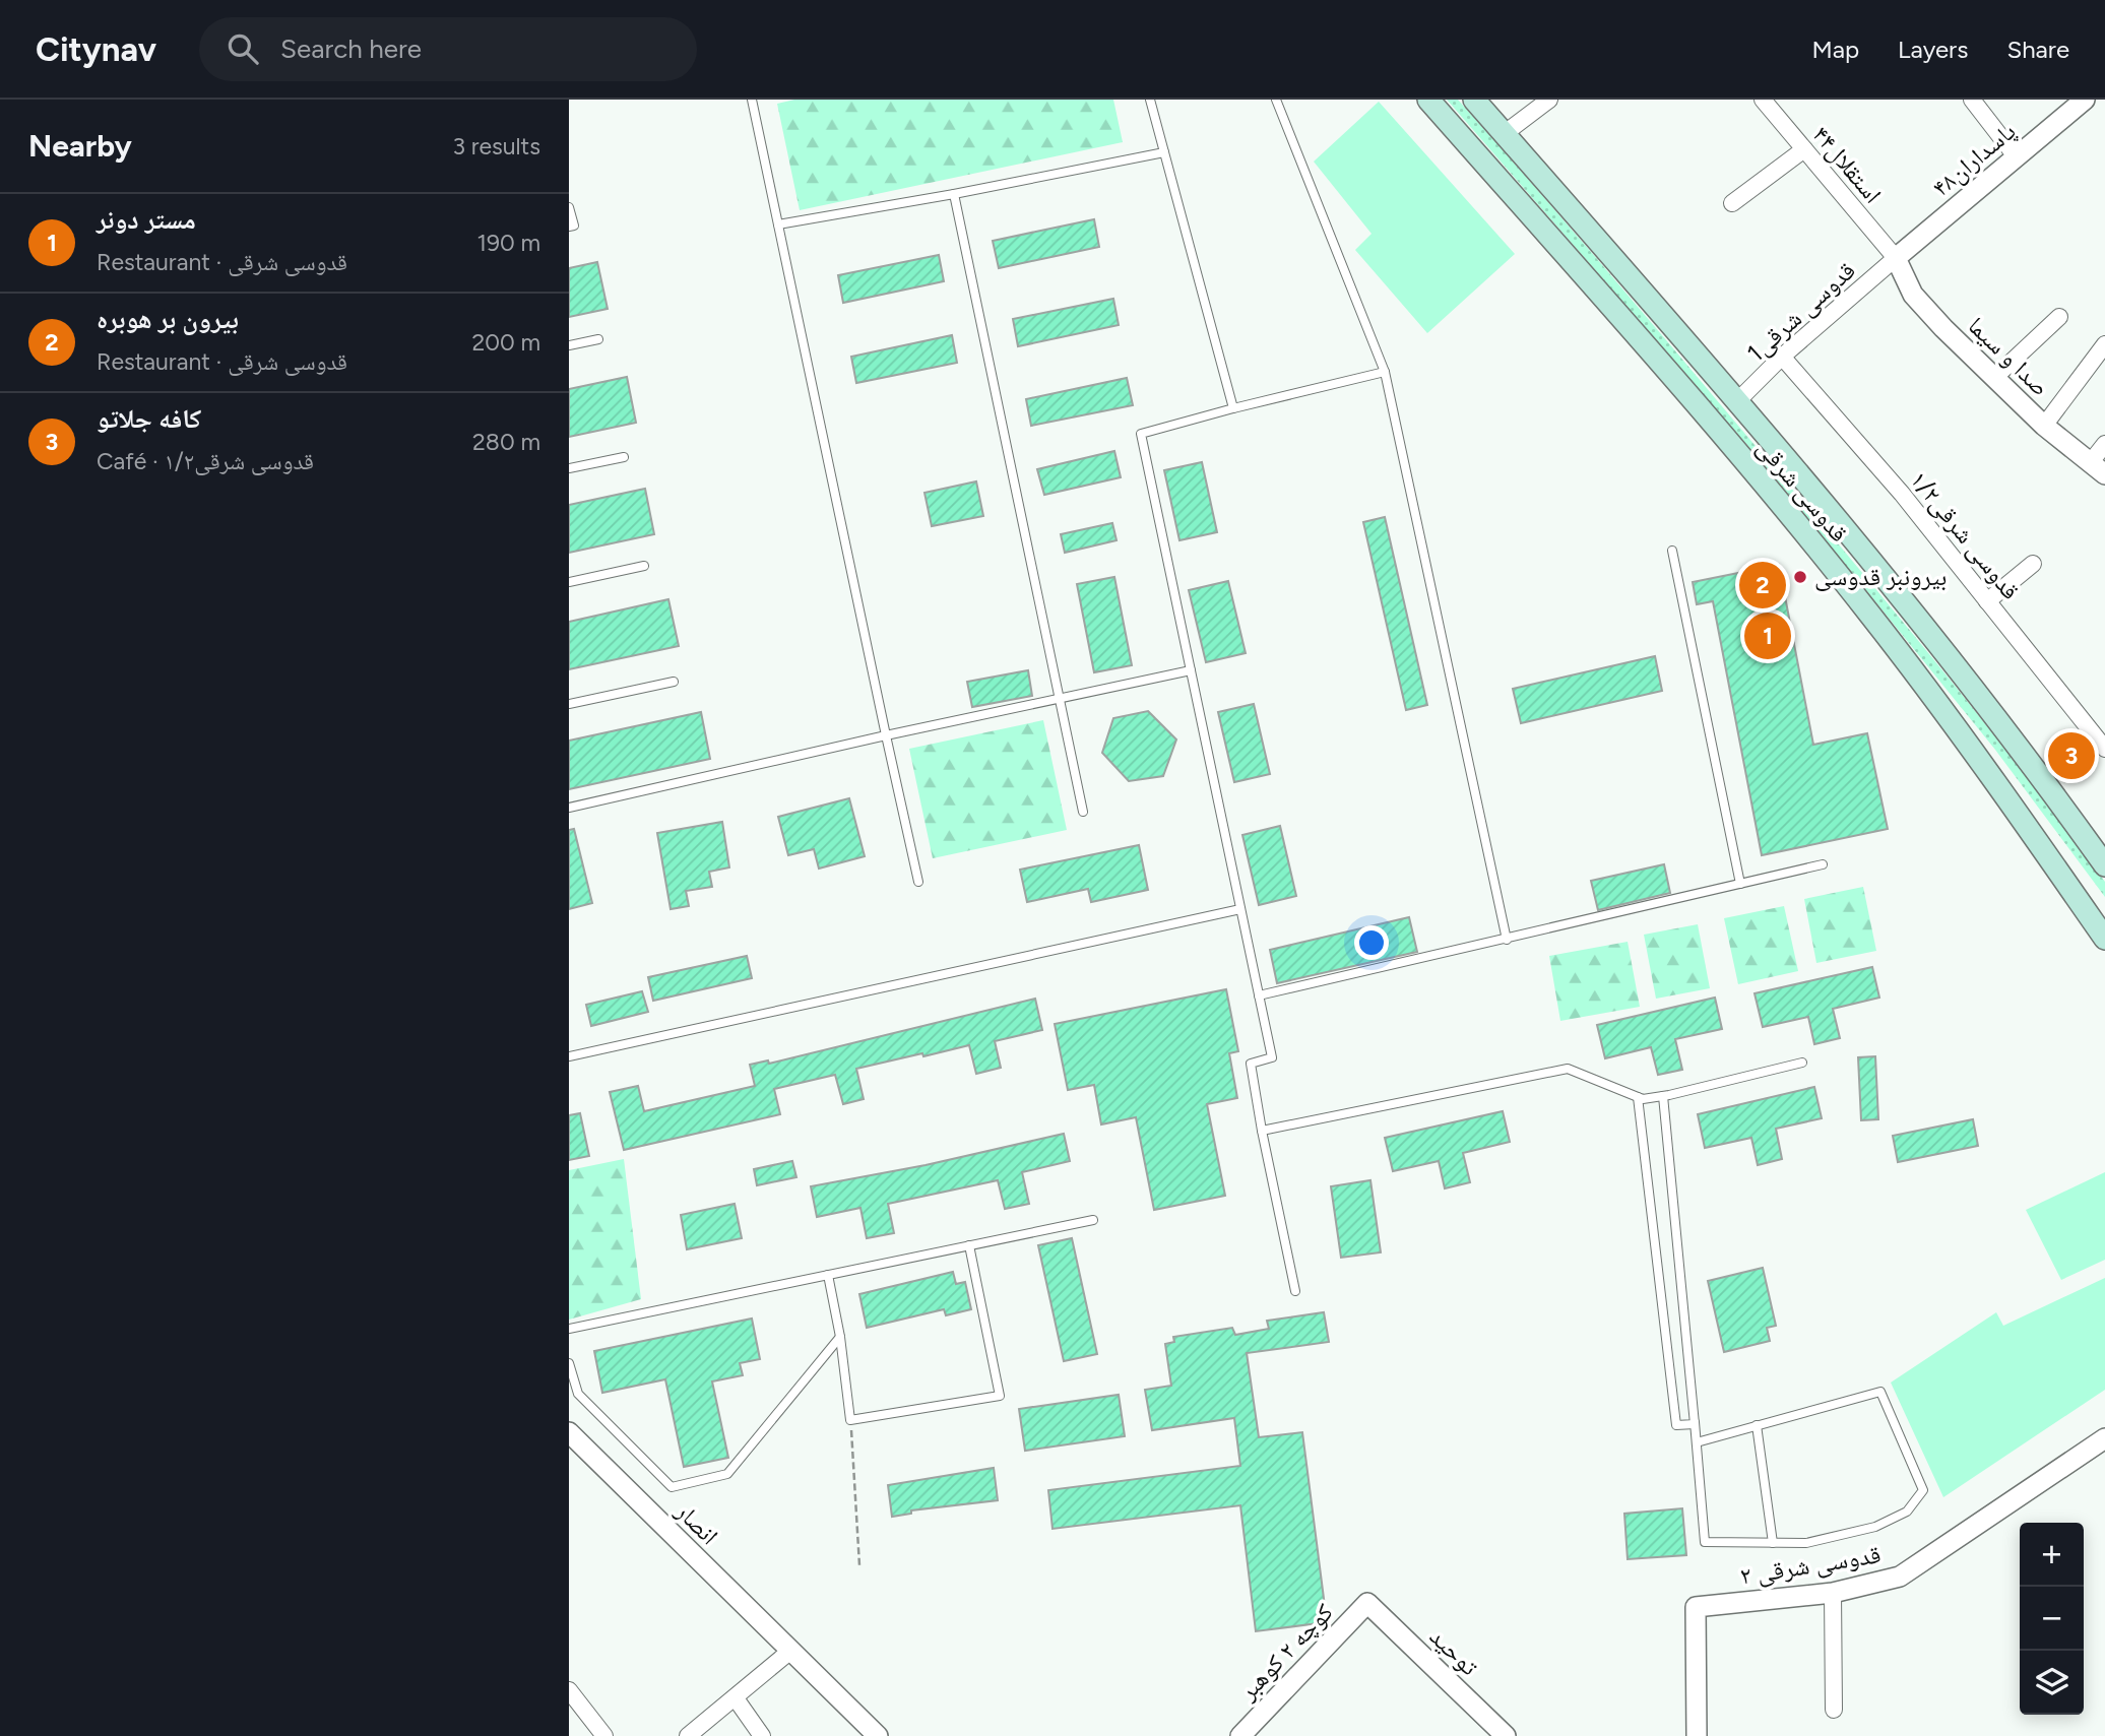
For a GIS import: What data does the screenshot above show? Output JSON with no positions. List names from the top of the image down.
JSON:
{
  "streets": {
    "main road": ["قدوسی شرقی"],
    "street": [
      "پاسداران۴۸",
      "استقلال۴۴",
      "1قدوسی شرقی",
      "صدا و سیما",
      "قدوسی شرقی۱/۲",
      "انصار",
      "قدوسی شرقی ۲",
      "کوچه ۲ کوهبر",
      "توحید"
    ]
  },
  "crossings": [
    ["پاسداران۴۸", "استقلال۴۴"],
    ["پاسداران۴۸", "1قدوسی شرقی"],
    ["پاسداران۴۸", "صدا و سیما"],
    ["استقلال۴۴", "1قدوسی شرقی"],
    ["استقلال۴۴", "صدا و سیما"],
    ["1قدوسی شرقی", "صدا و سیما"],
    ["1قدوسی شرقی", "قدوسی شرقی"],
    ["1قدوسی شرقی", "قدوسی شرقی۱/۲"],
    ["کوچه ۲ کوهبر", "توحید"]
  ],
  "places": ["بیرونبر قدوسی"],
  "page": {
    "header": "Citynav",
    "search": "Search here",
    "nav": ["Map", "Layers", "Share"],
    "heading": ["Nearby", "3 results"],
    "list": [
      {
        "mark": "1",
        "name": "مستر دونر",
        "note": "Restaurant · قدوسی شرقی",
        "value": "190 m"
      },
      {
        "mark": "2",
        "name": "بیرون بر هوبره",
        "note": "Restaurant · قدوسی شرقی",
        "value": "200 m"
      },
      {
        "mark": "3",
        "name": "کافه جلاتو",
        "note": "Café · قدوسی شرقی۱/۲",
        "value": "280 m"
      }
    ],
    "pins": ["2", "1", "3"],
    "map_buttons": ["+", "−"]
  }
}
